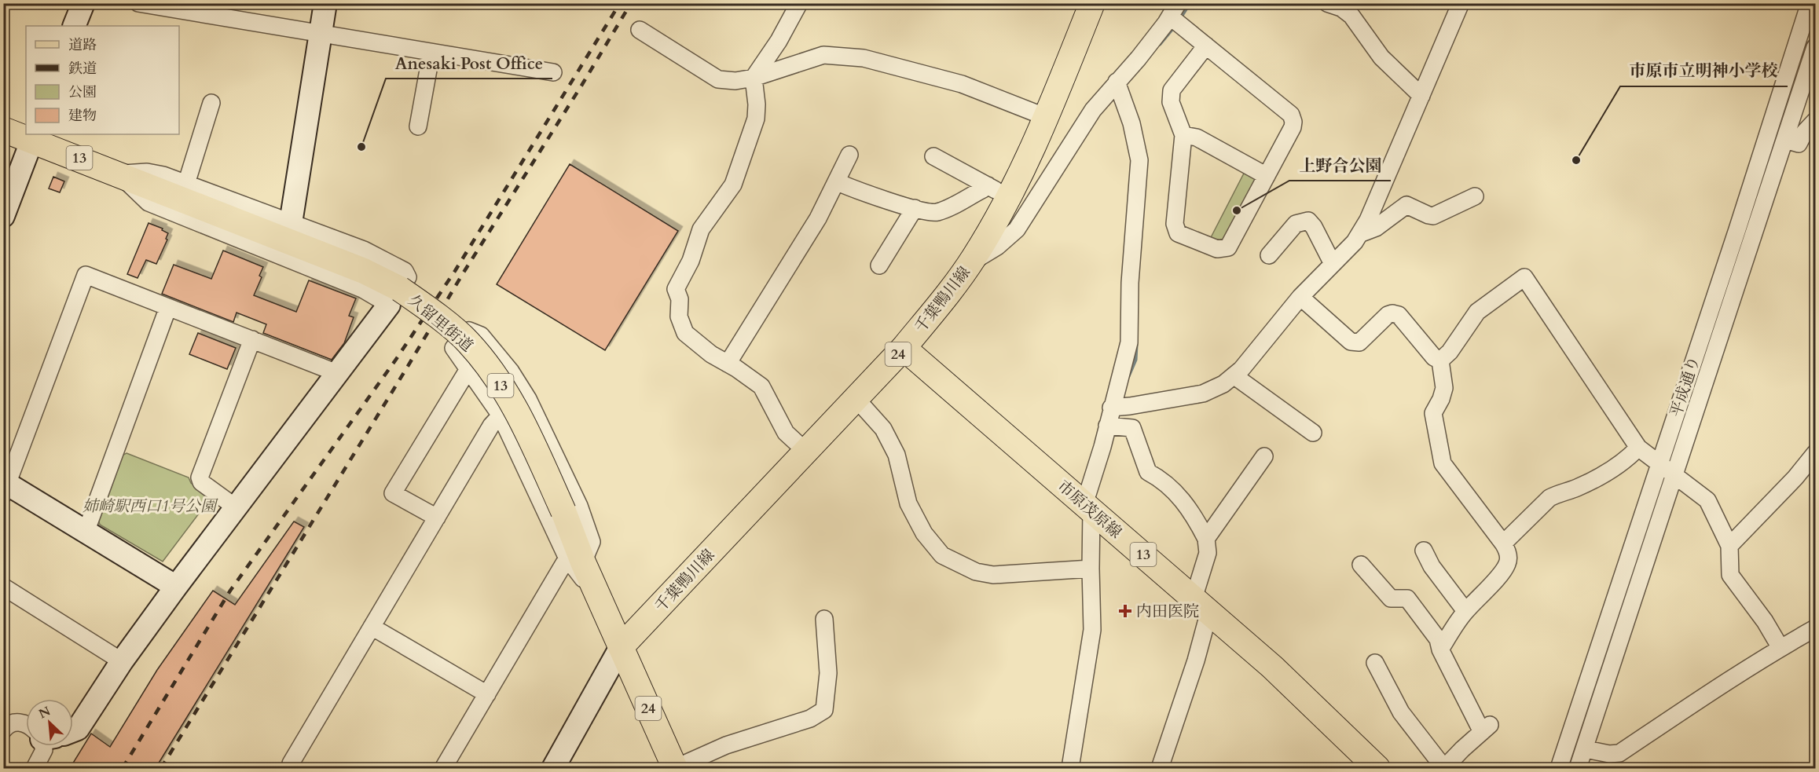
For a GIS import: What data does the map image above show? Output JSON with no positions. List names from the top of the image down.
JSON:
{
  "streets": {
    "main road": [
      "13",
      "千葉鴨川線",
      "久留里街道",
      "24",
      "市原茂原線"
    ],
    "street": ["平成通り"]
  },
  "crossings": [
    ["千葉鴨川線", "久留里街道"],
    ["千葉鴨川線", "市原茂原線"]
  ],
  "parks": ["姉崎駅西口1号公園"],
  "places": {
    "other": ["Anesaki Post Office", "市原市立明神小学校", "上野合公園"],
    "health": ["内田医院"]
  },
  "legend": [
    "道路",
    "鉄道",
    "公園",
    "建物"
  ],
  "north": "top left"
}
